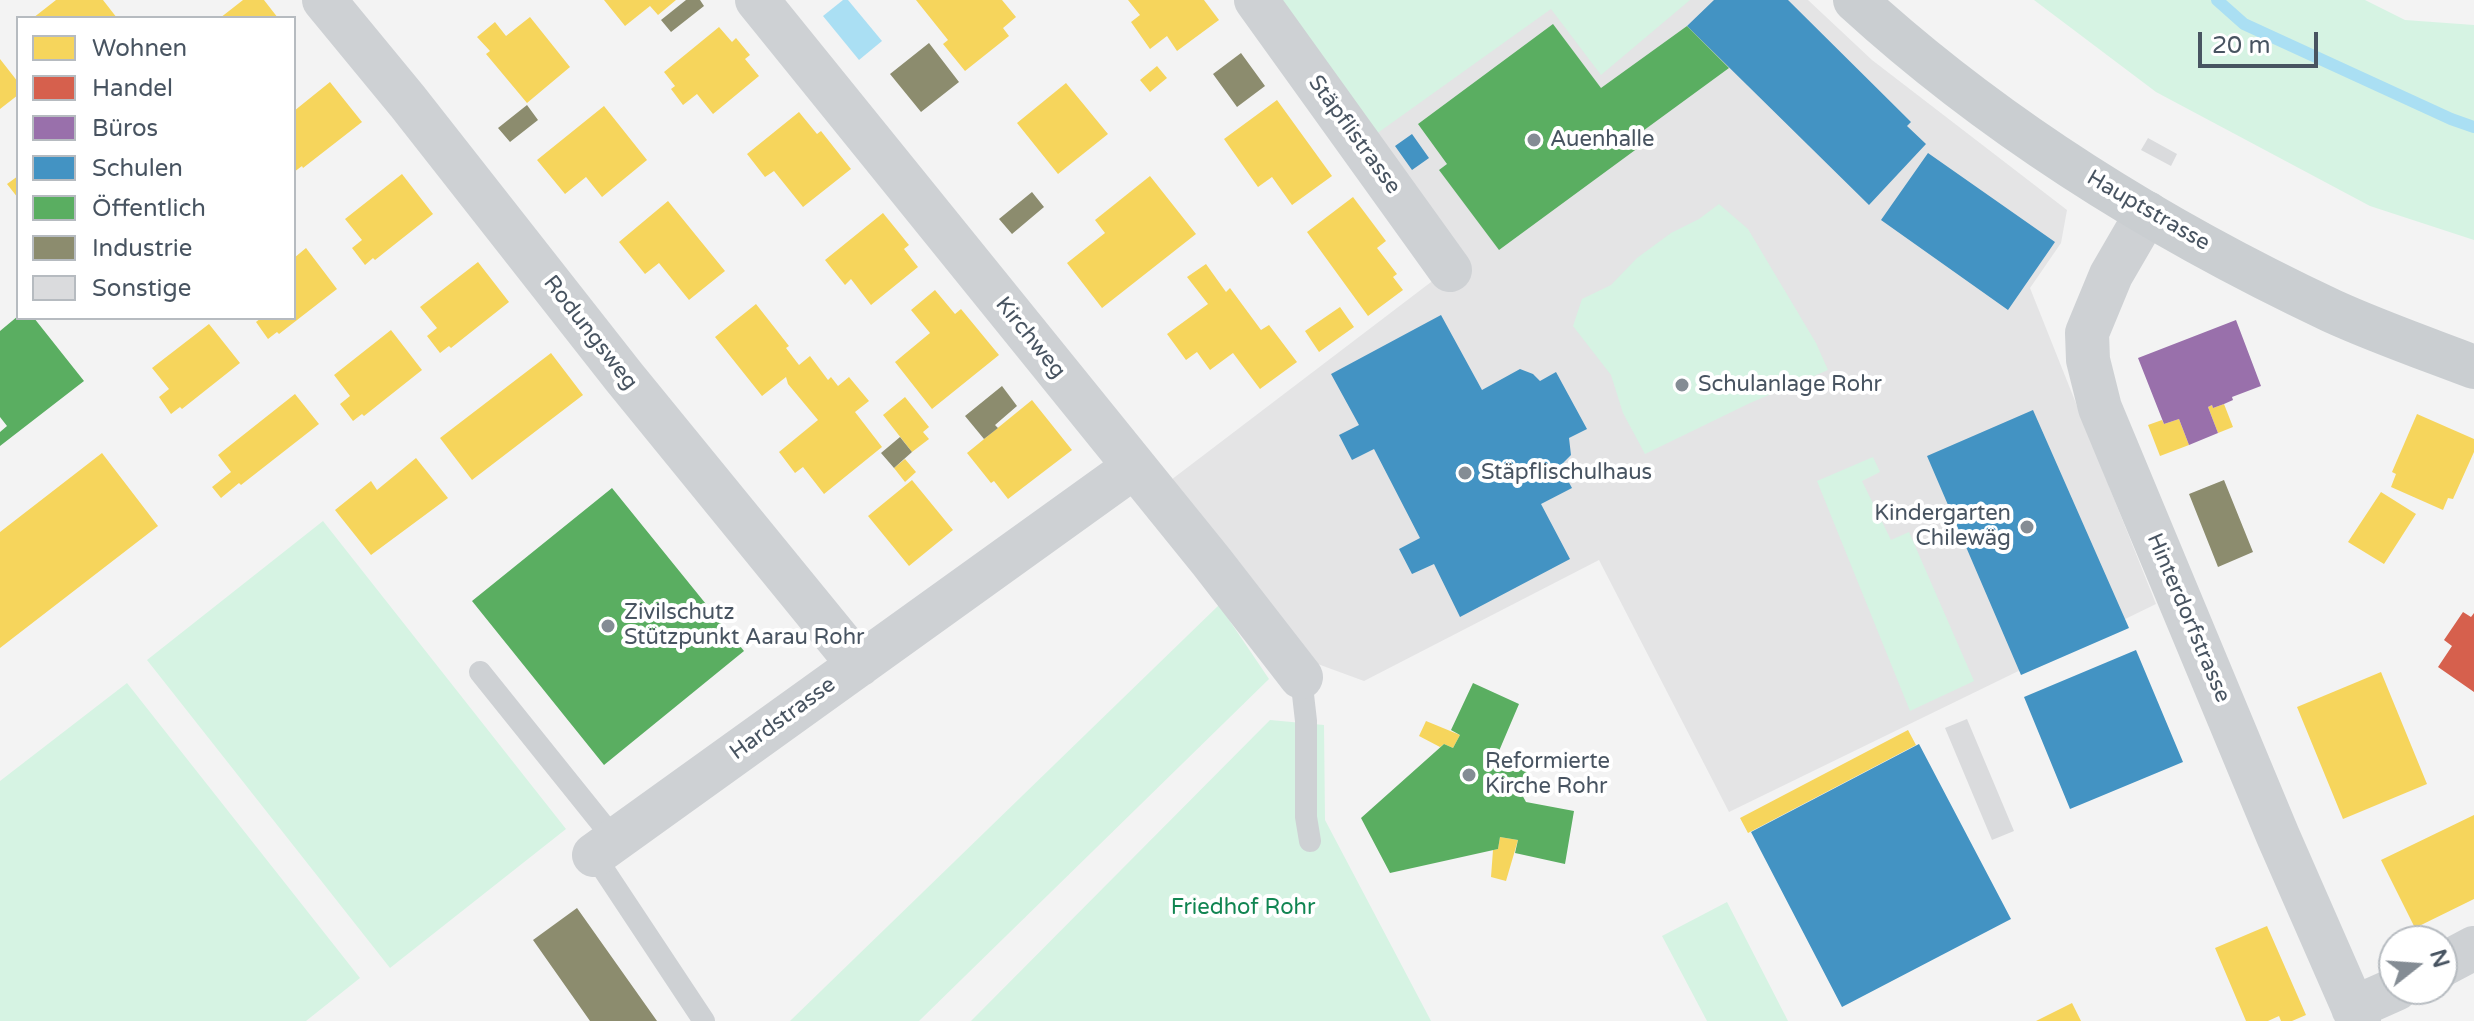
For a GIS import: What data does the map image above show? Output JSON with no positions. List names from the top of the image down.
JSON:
{
  "streets": {
    "main road": ["Hauptstrasse"],
    "street": [
      "Stäpflistrasse",
      "Rodungsweg",
      "Kirchweg",
      "Hinterdorfstrasse",
      "Hardstrasse"
    ]
  },
  "crossings": [
    ["Hauptstrasse", "Hinterdorfstrasse"],
    ["Rodungsweg", "Hardstrasse"],
    ["Kirchweg", "Hardstrasse"]
  ],
  "parks": ["Friedhof Rohr"],
  "places": [
    "Auenhalle",
    "Schulanlage Rohr",
    "Stäpflischulhaus",
    "Kindergarten Chilewäg",
    "Zivilschutz Stützpunkt Aarau Rohr",
    "Reformierte Kirche Rohr"
  ],
  "legend": [
    "Wohnen",
    "Handel",
    "Büros",
    "Schulen",
    "Öffentlich",
    "Industrie",
    "Sonstige"
  ],
  "scale_bar": "20 m",
  "north": "right"
}
